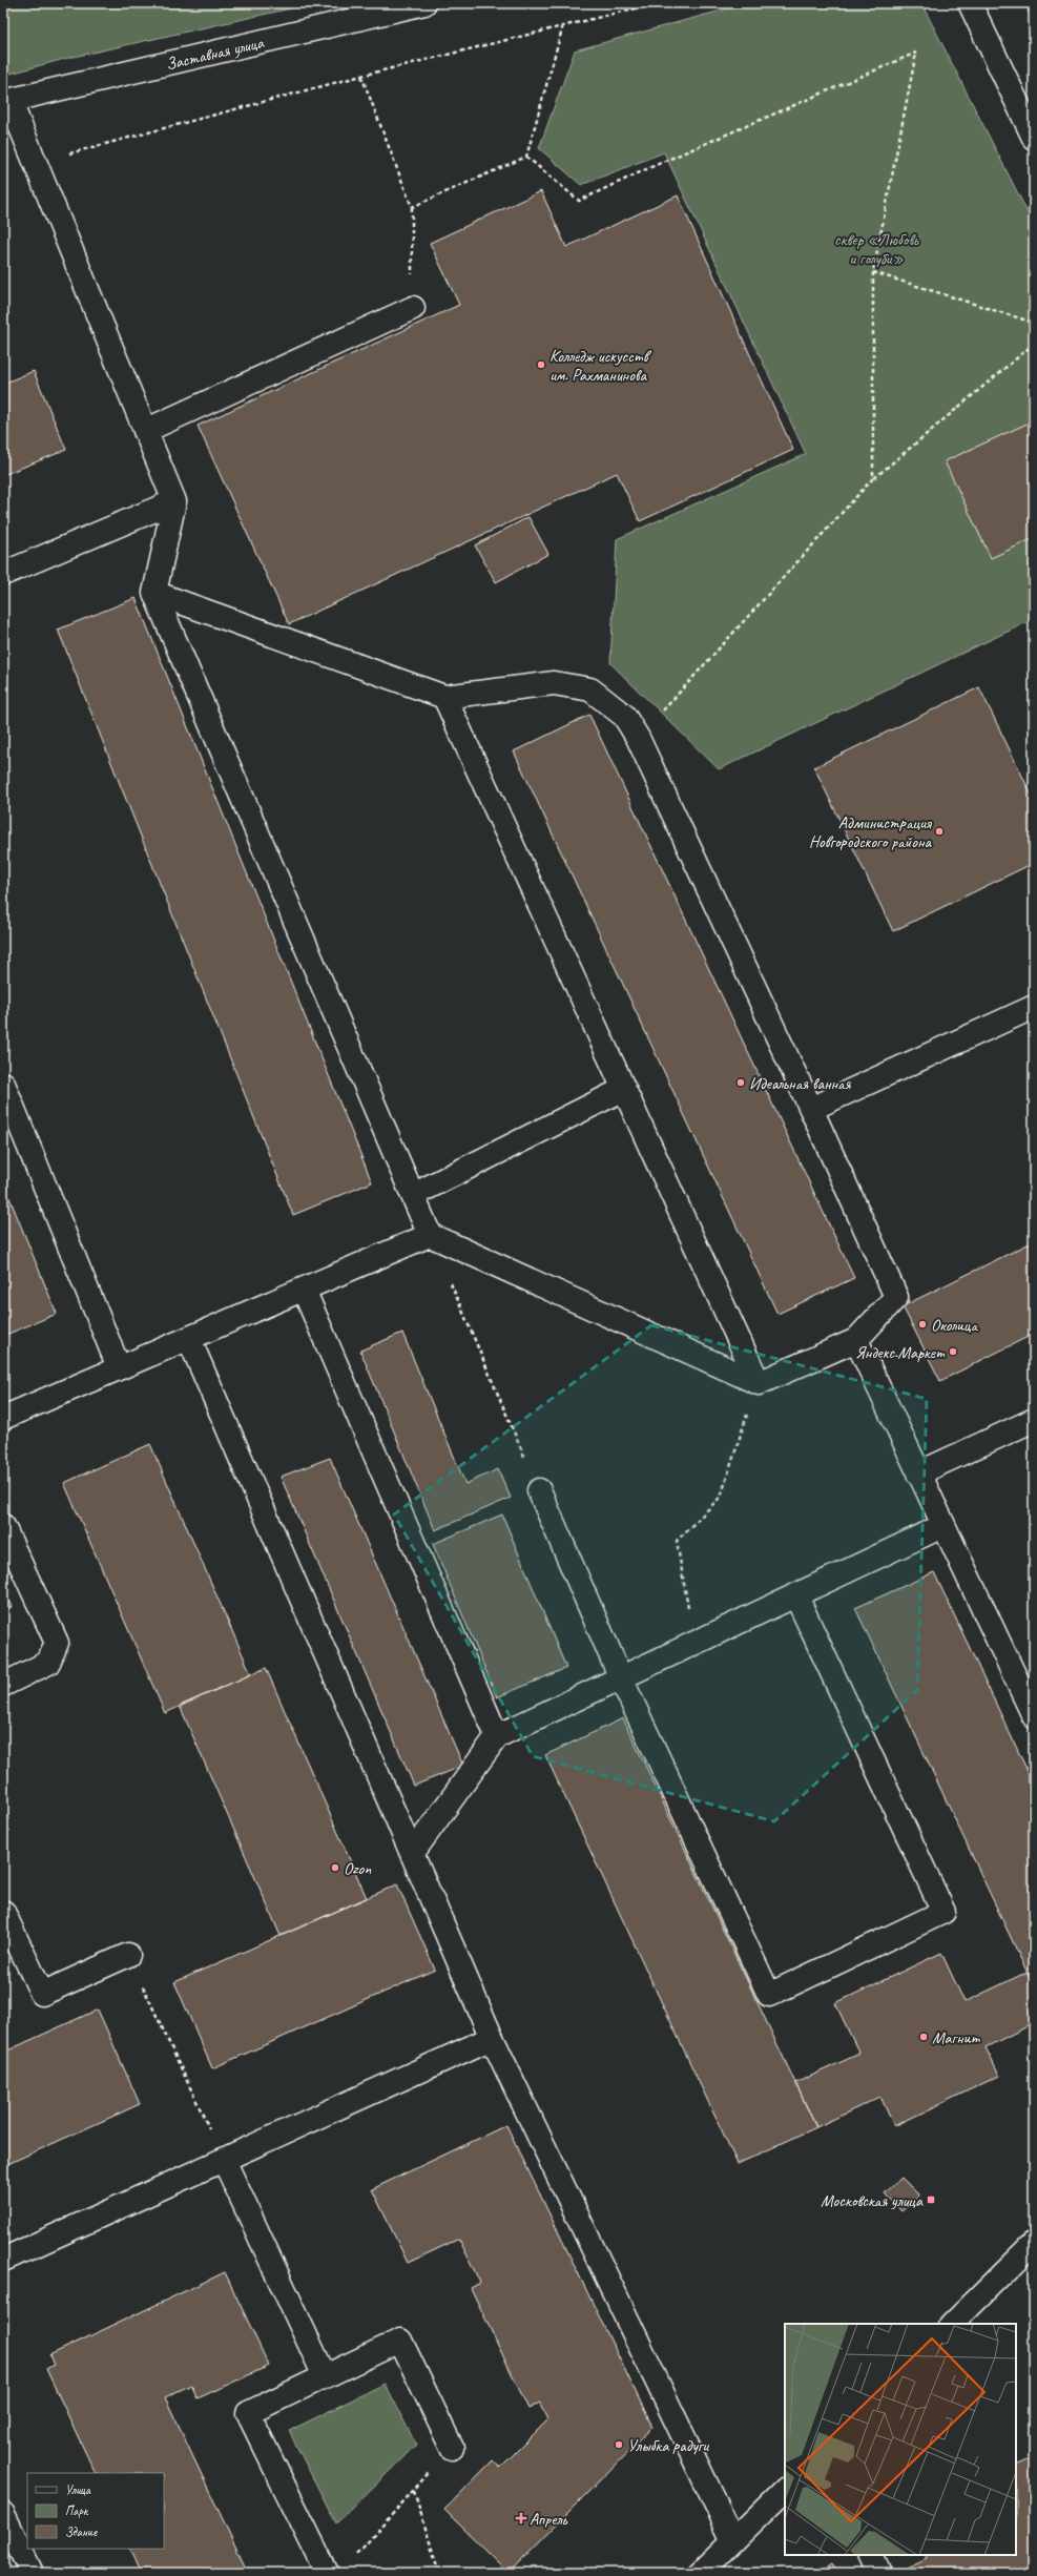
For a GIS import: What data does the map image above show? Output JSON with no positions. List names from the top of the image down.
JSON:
{
  "streets": {
    "street": ["Заставная улица"]
  },
  "parks": ["сквер «Любовь и голуби»"],
  "places": {
    "other": [
      "Колледж искусств им. Рахманинова",
      "Администрация Новгородского района",
      "Идеальная ванная",
      "Околица",
      "Яндекс.Маркет",
      "Ozon",
      "Магнит",
      "Улыбка радуги"
    ],
    "transit": ["Московская улица"],
    "health": ["Апрель"]
  },
  "legend": ["Улица", "Парк", "Здание"]
}
